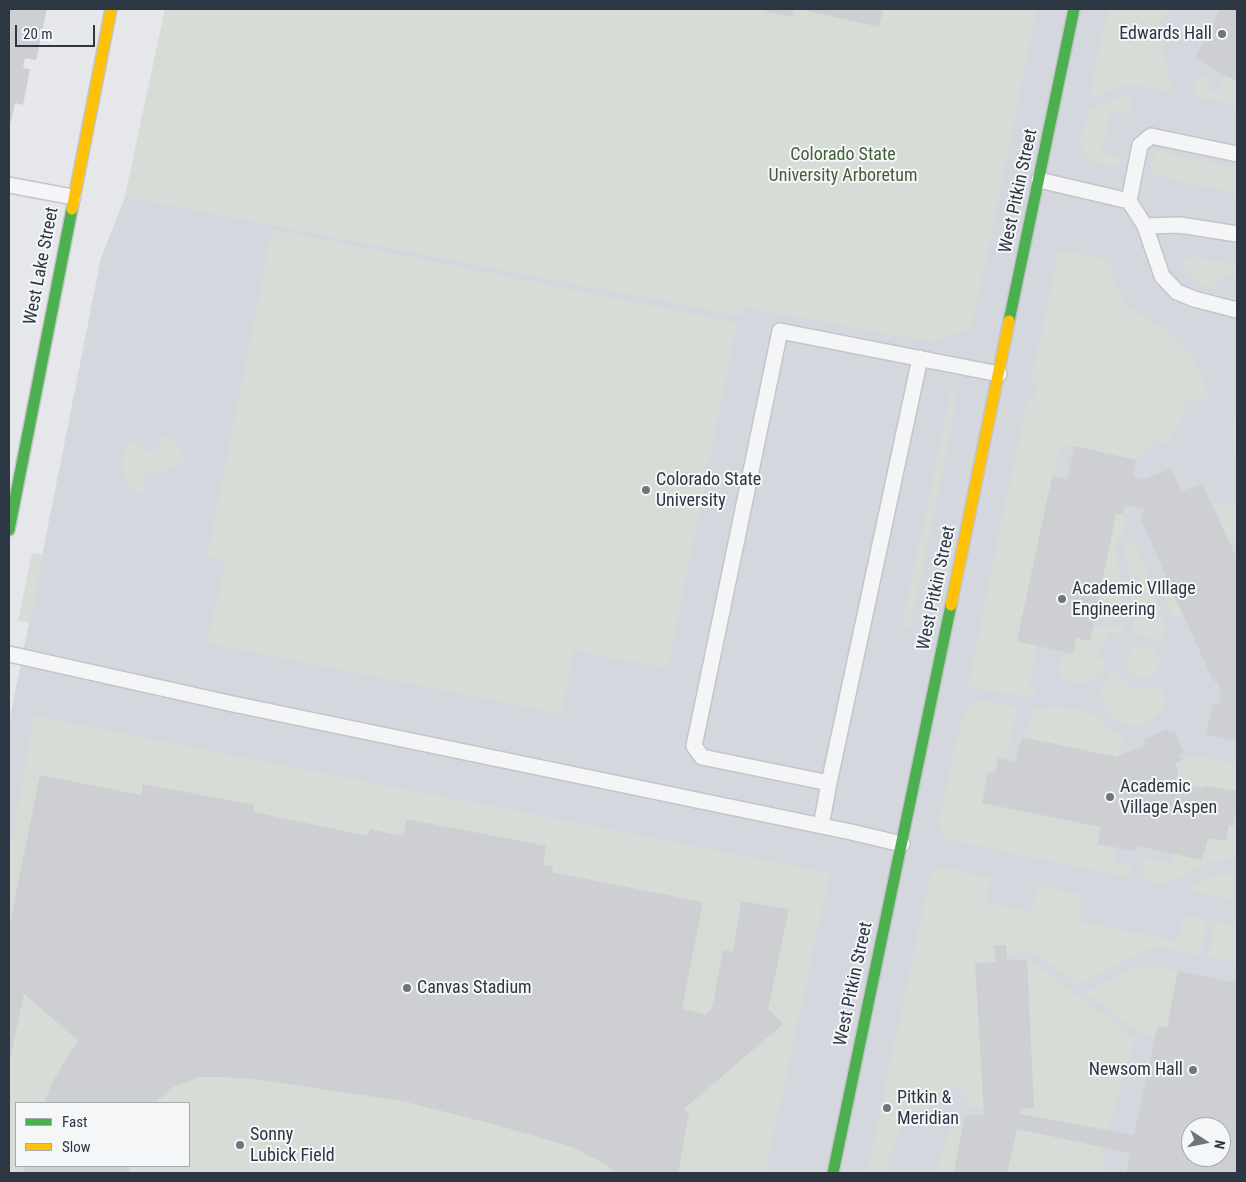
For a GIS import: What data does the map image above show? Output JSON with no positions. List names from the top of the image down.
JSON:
{
  "streets": {
    "street": ["West Pitkin Street", "West Lake Street"]
  },
  "parks": ["Colorado State University Arboretum"],
  "places": [
    "Edwards Hall",
    "Colorado State University",
    "Academic VIllage Engineering",
    "Academic Village Aspen",
    "Canvas Stadium",
    "Newsom Hall",
    "Pitkin & Meridian",
    "Sonny Lubick Field"
  ],
  "legend": ["Fast", "Slow"],
  "scale_bar": "20 m",
  "north": "right"
}
